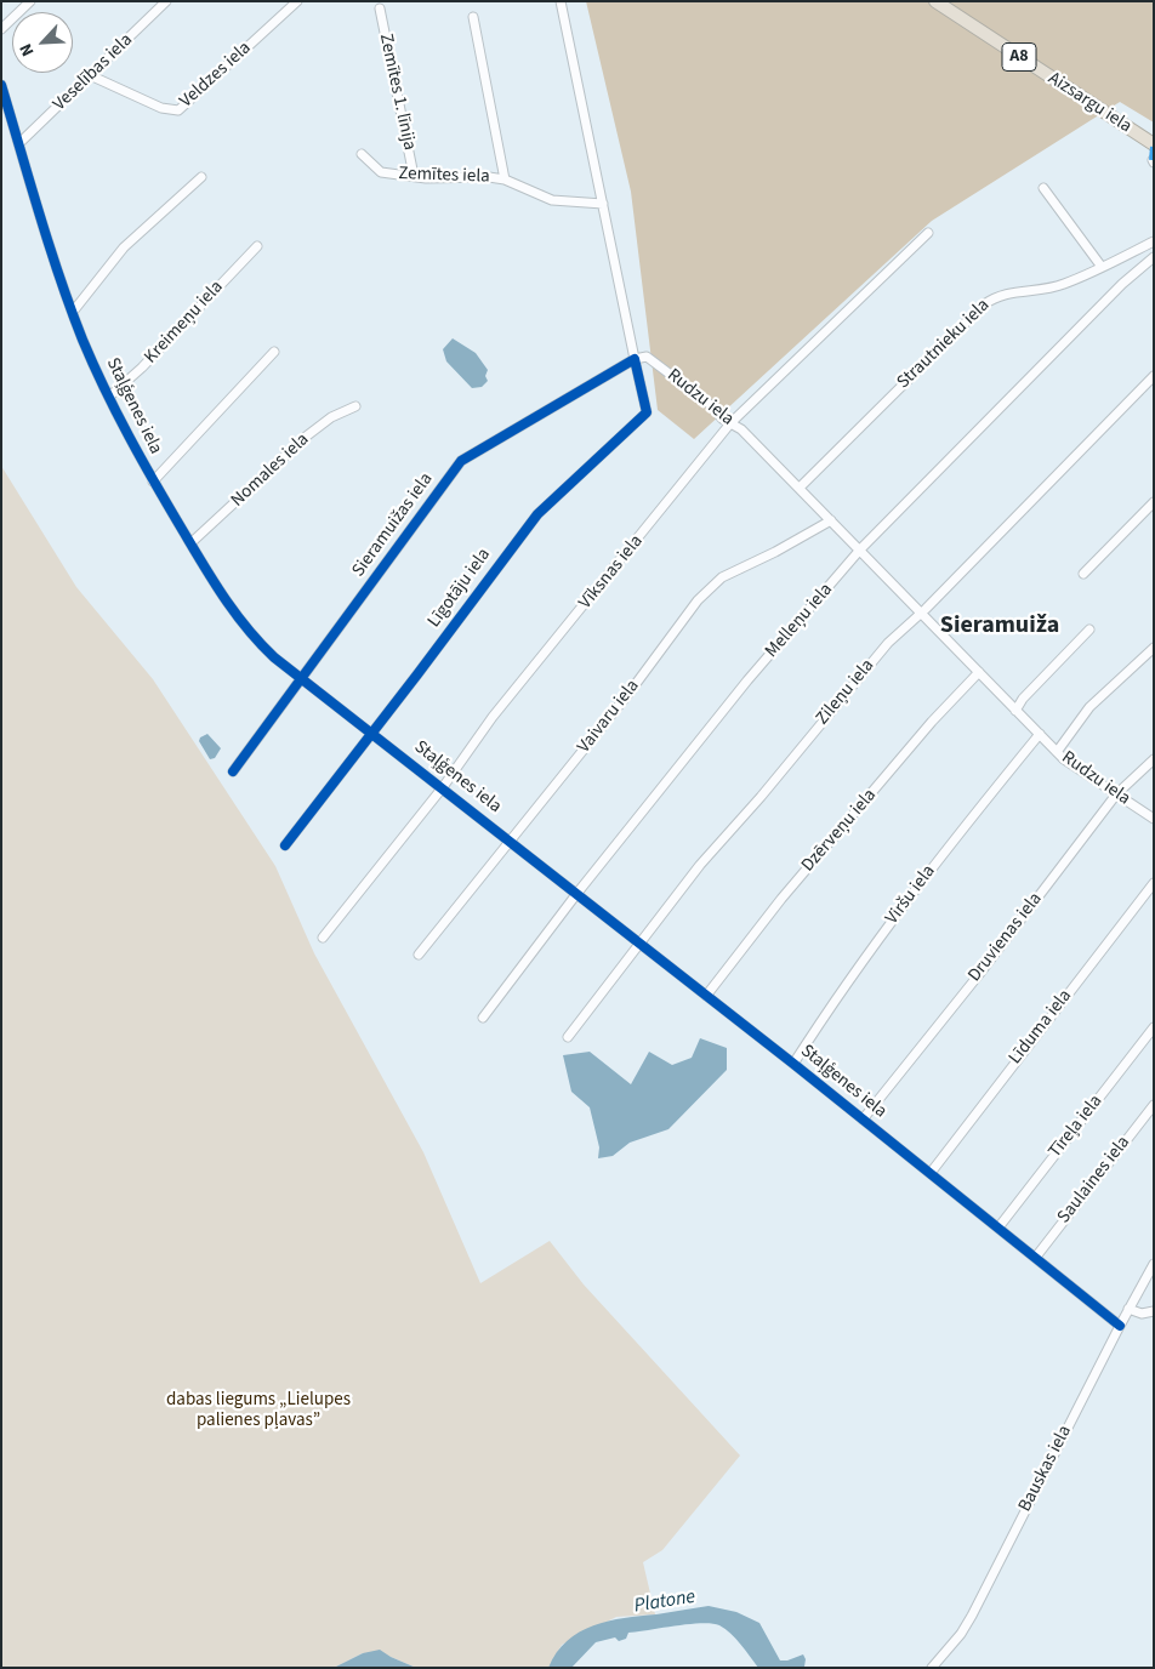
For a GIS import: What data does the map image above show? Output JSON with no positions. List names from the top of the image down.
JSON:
{
  "streets": {
    "highway": ["A8", "Aizsargu iela"],
    "street": [
      "Veselības iela",
      "Veldzes iela",
      "Zemītes 1. līnija",
      "Zemītes iela",
      "Kreimeņu iela",
      "Strautnieku iela",
      "Rudzu iela",
      "Staļģenes iela",
      "Nomales iela",
      "Sieramuižas iela",
      "Vīksnas iela",
      "Līgotāju iela",
      "Melleņu iela",
      "Zileņu iela",
      "Vaivaru iela",
      "Dzērveņu iela",
      "Viršu iela",
      "Druvienas iela",
      "Līduma iela",
      "Tīreļa iela",
      "Saulaines iela",
      "Bauskas iela"
    ]
  },
  "crossings": [
    ["Veselības iela", "Veldzes iela"],
    ["Veselības iela", "Staļģenes iela"],
    ["Zemītes 1. līnija", "Zemītes iela"],
    ["Kreimeņu iela", "Staļģenes iela"],
    ["Strautnieku iela", "Rudzu iela"],
    ["Rudzu iela", "Sieramuižas iela"],
    ["Rudzu iela", "Vīksnas iela"],
    ["Rudzu iela", "Līgotāju iela"],
    ["Rudzu iela", "Melleņu iela"],
    ["Rudzu iela", "Zileņu iela"],
    ["Rudzu iela", "Vaivaru iela"],
    ["Rudzu iela", "Dzērveņu iela"],
    ["Rudzu iela", "Viršu iela"],
    ["Rudzu iela", "Druvienas iela"],
    ["Staļģenes iela", "Nomales iela"],
    ["Staļģenes iela", "Sieramuižas iela"],
    ["Staļģenes iela", "Vīksnas iela"],
    ["Staļģenes iela", "Līgotāju iela"],
    ["Staļģenes iela", "Melleņu iela"],
    ["Staļģenes iela", "Zileņu iela"],
    ["Staļģenes iela", "Vaivaru iela"],
    ["Staļģenes iela", "Dzērveņu iela"],
    ["Staļģenes iela", "Viršu iela"],
    ["Staļģenes iela", "Druvienas iela"],
    ["Staļģenes iela", "Līduma iela"],
    ["Staļģenes iela", "Tīreļa iela"],
    ["Staļģenes iela", "Saulaines iela"],
    ["Staļģenes iela", "Bauskas iela"],
    ["Sieramuižas iela", "Līgotāju iela"]
  ],
  "districts": ["Sieramuiža"],
  "water": ["Platone"],
  "parks": ["dabas liegums „Lielupes palienes pļavas”"],
  "north": "bottom left"
}
